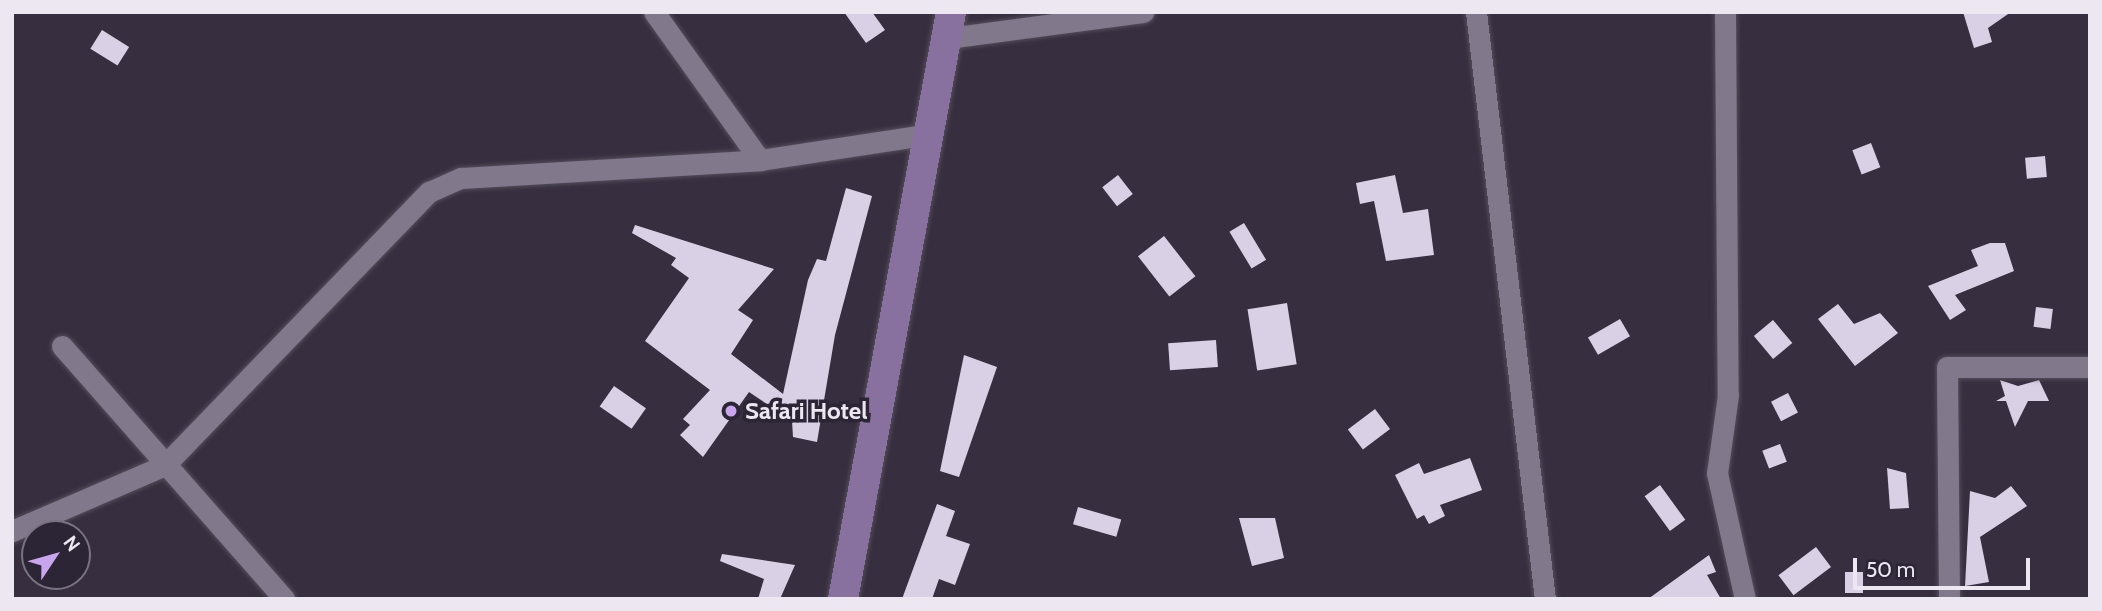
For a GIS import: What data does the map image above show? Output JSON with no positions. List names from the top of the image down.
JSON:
{
  "places": ["Safari Hotel"],
  "scale_bar": "50 m",
  "north": "top right"
}
